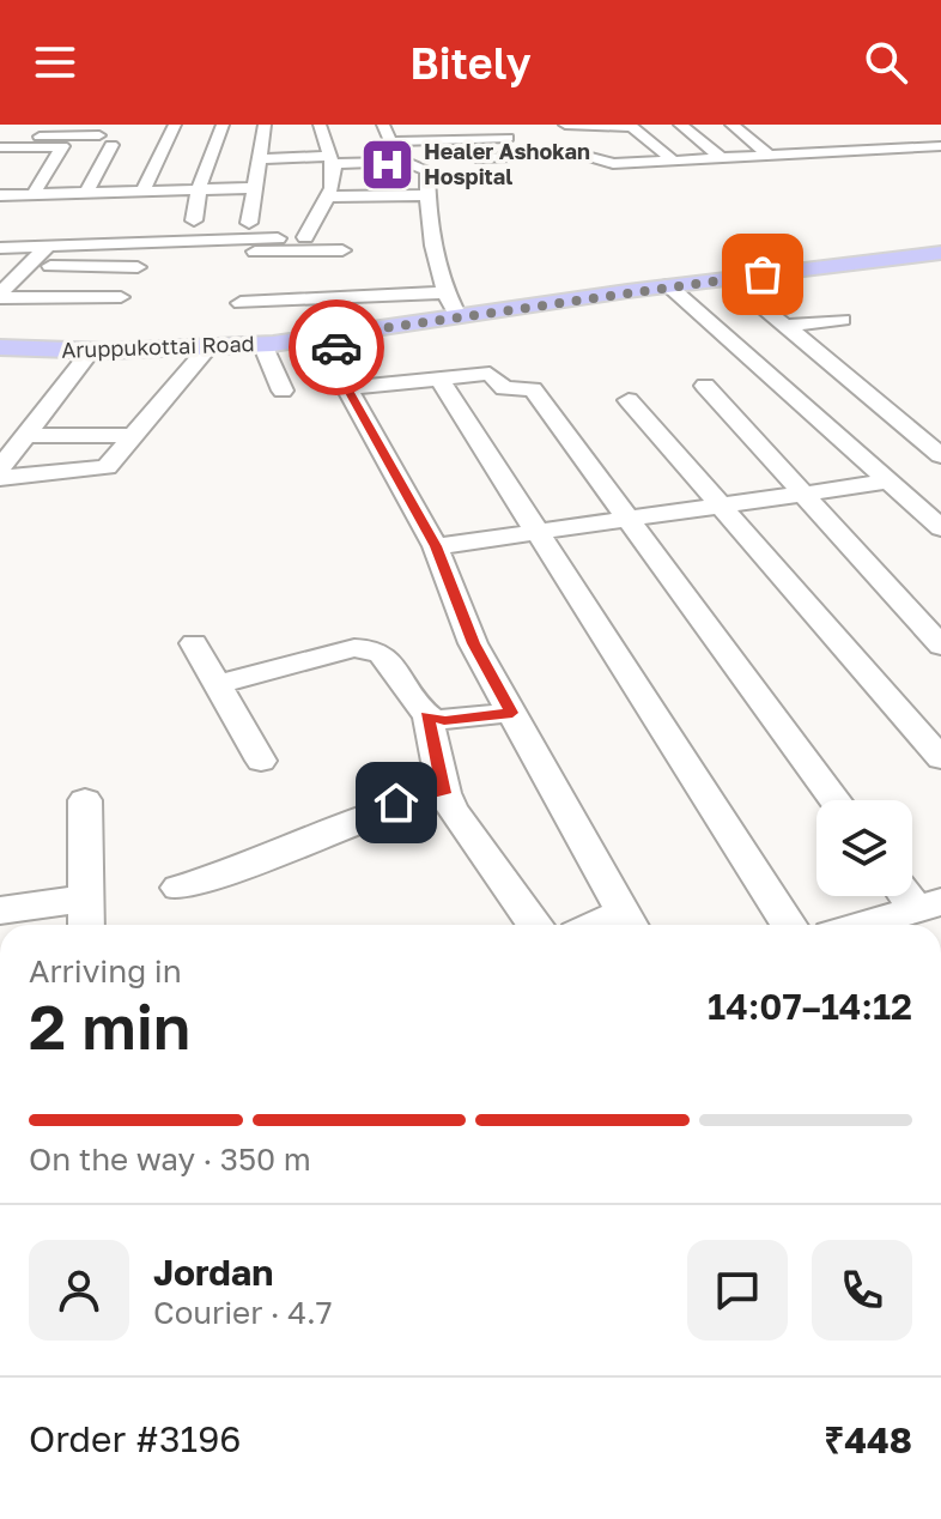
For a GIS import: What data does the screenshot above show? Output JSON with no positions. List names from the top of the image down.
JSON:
{
  "streets": {
    "main road": ["Aruppukottai Road"]
  },
  "places": {
    "hospital": ["Healer Ashokan Hospital"]
  },
  "page": {
    "header": "Bitely",
    "heading": ["2 min", "Arriving in", "14:07–14:12"],
    "panel": [
      "Jordan",
      "Courier · 4.7",
      "Order #3196",
      "₹448"
    ],
    "bar": "On the way · 350 m"
  }
}
